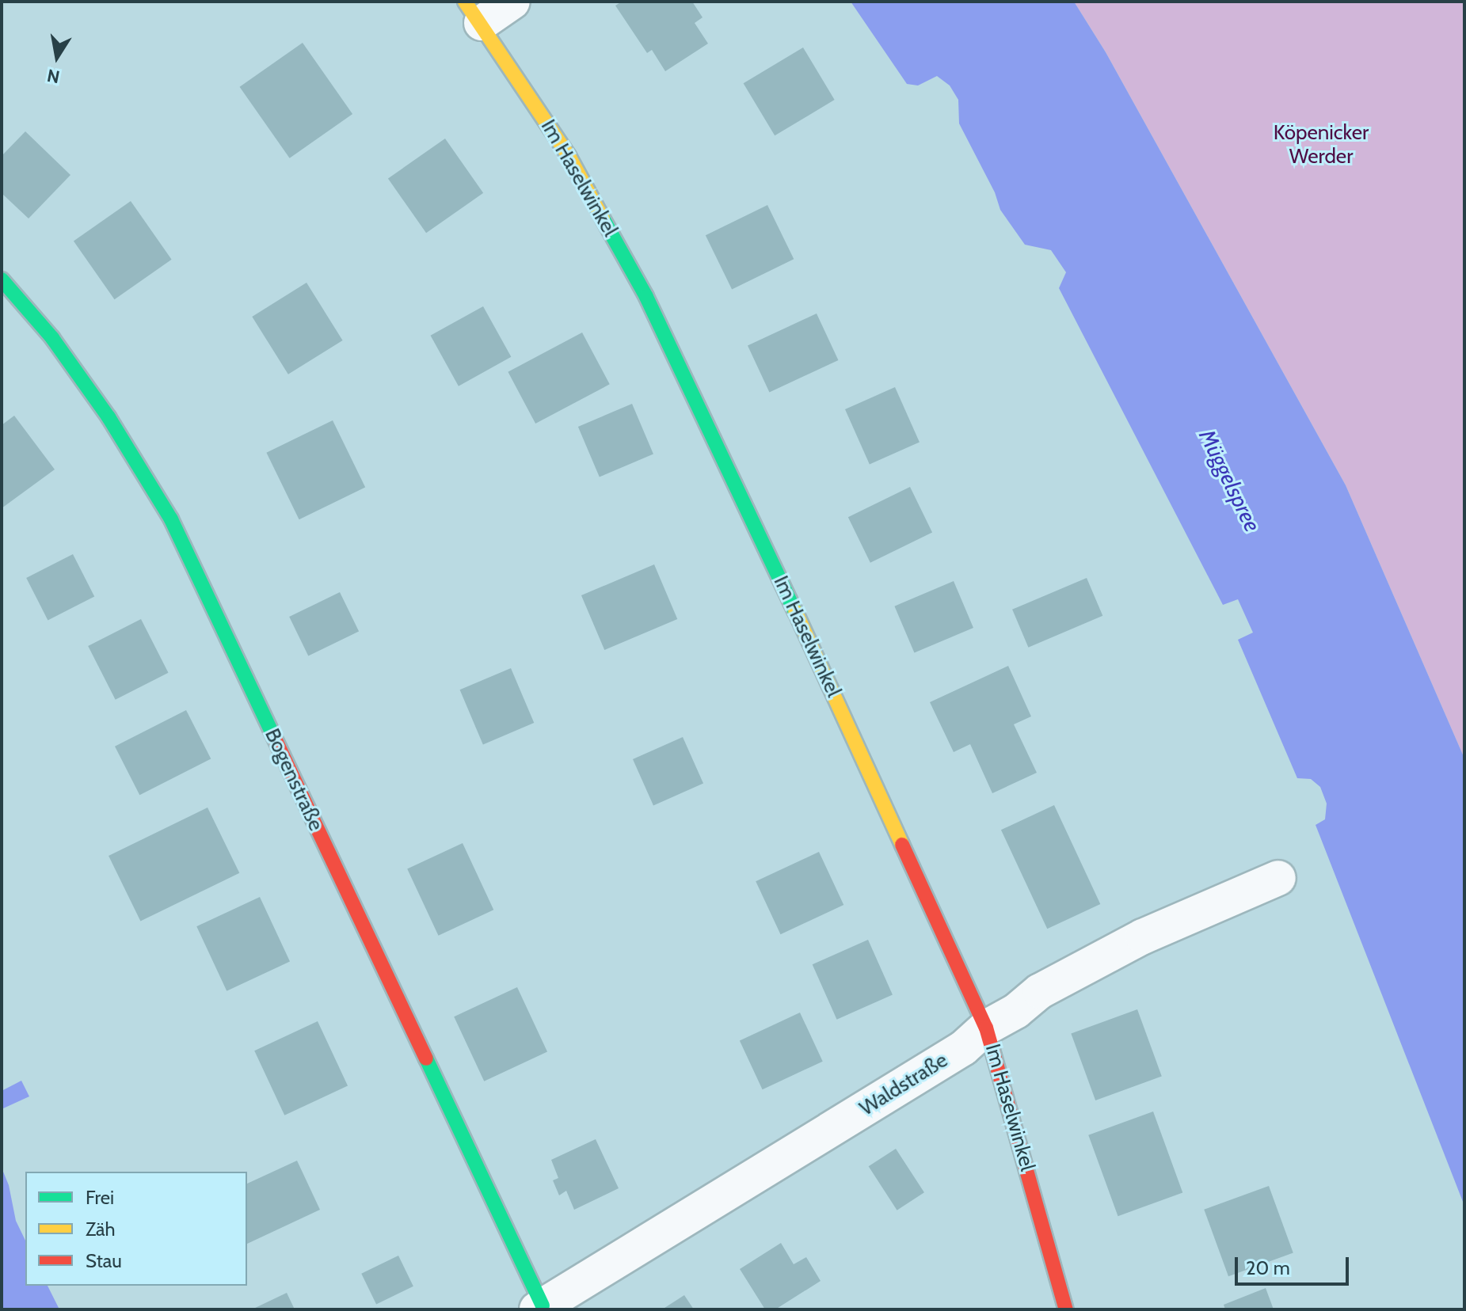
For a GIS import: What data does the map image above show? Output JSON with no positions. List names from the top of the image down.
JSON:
{
  "streets": {
    "street": ["Im Haselwinkel", "Bogenstraße", "Waldstraße"]
  },
  "crossings": [
    ["Im Haselwinkel", "Waldstraße"],
    ["Bogenstraße", "Waldstraße"]
  ],
  "water": ["Müggelspree"],
  "parks": ["Köpenicker Werder"],
  "legend": ["Frei", "Zäh", "Stau"],
  "scale_bar": "20 m",
  "north": "bottom"
}
